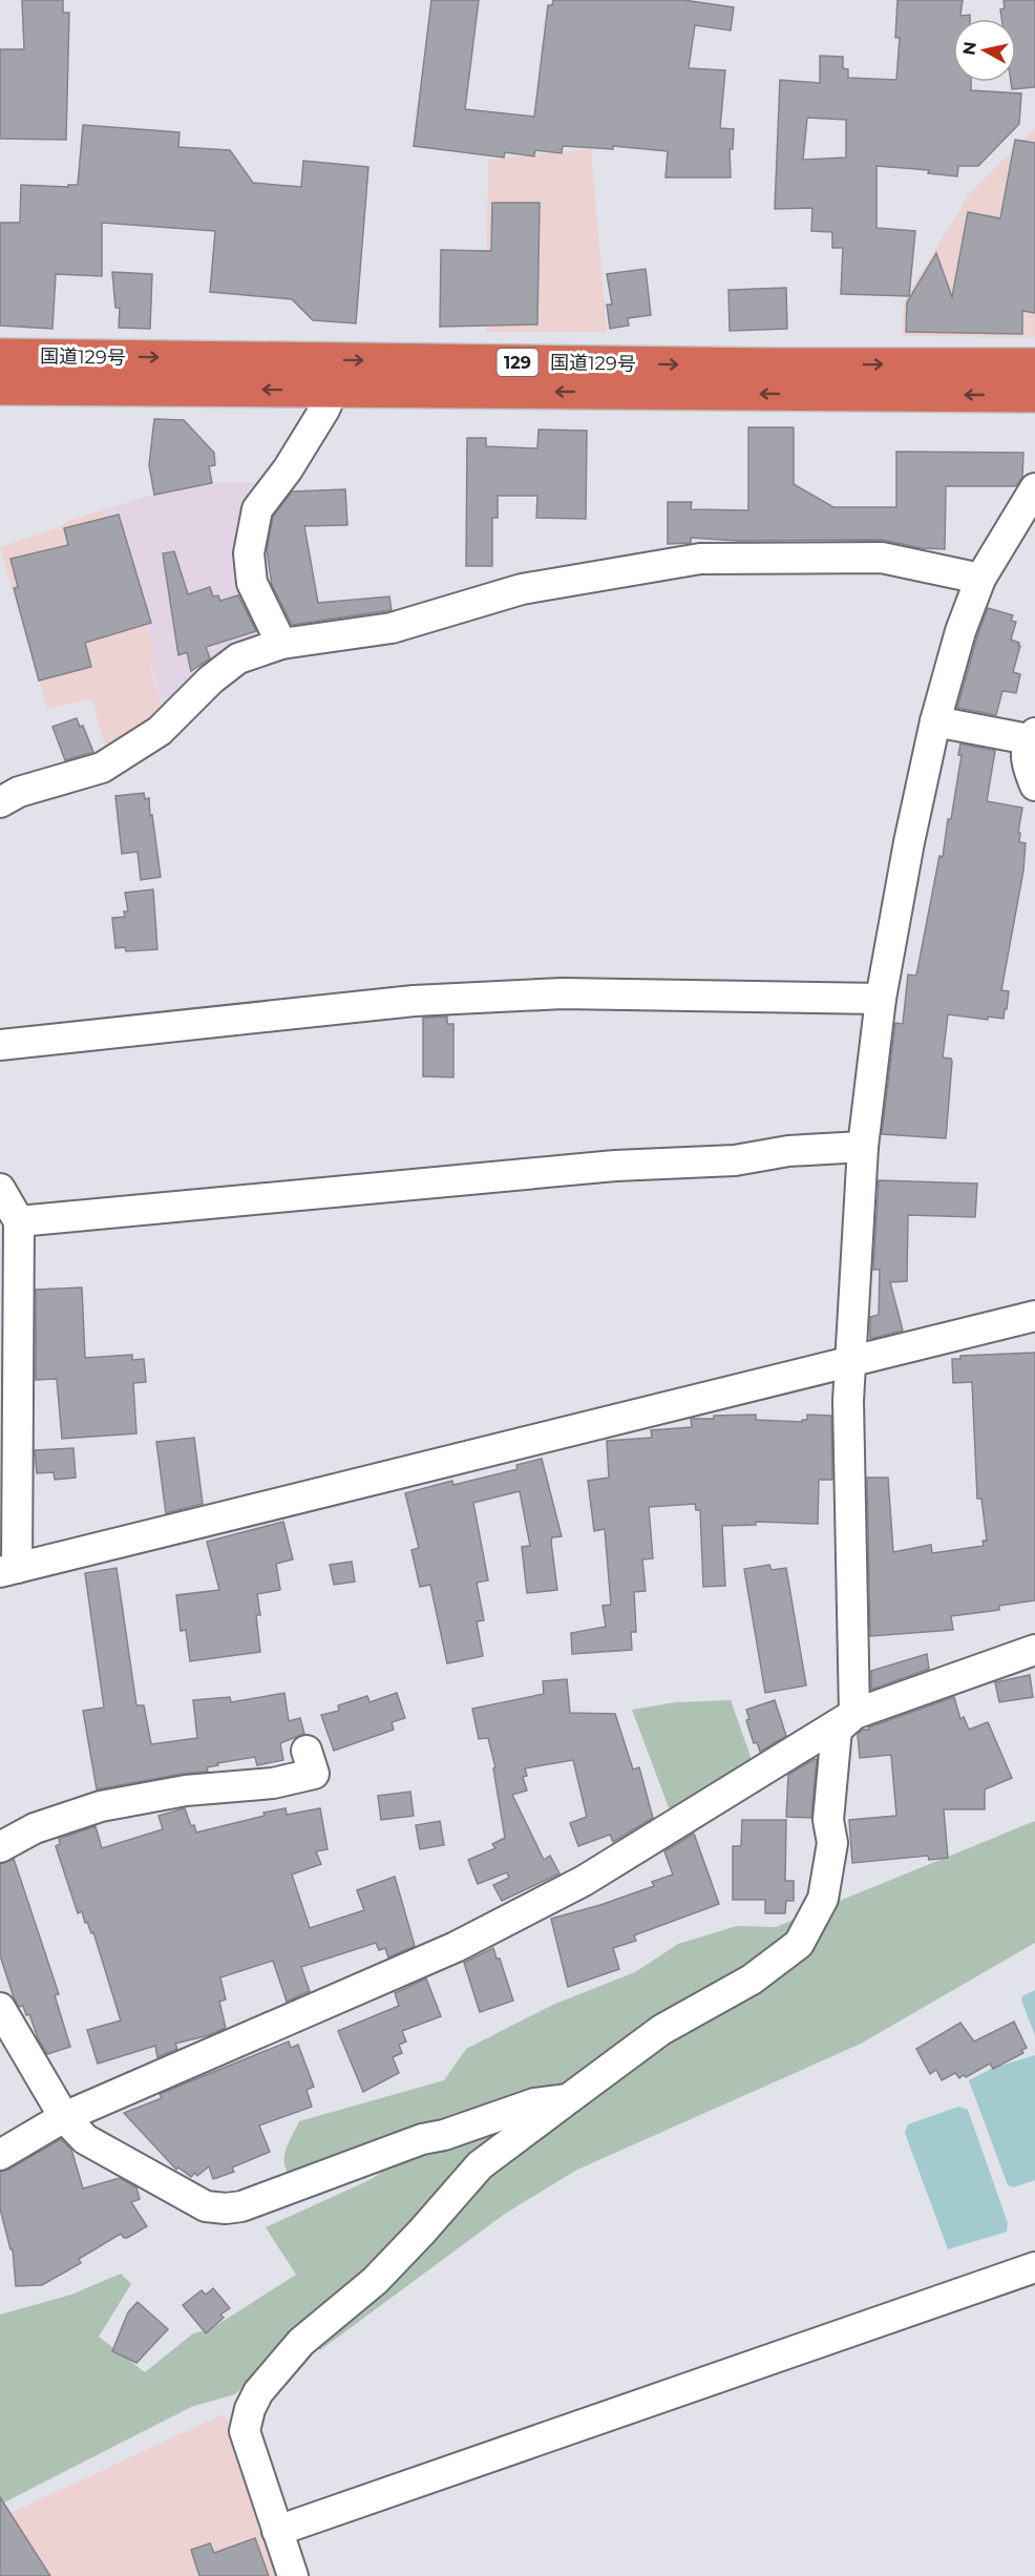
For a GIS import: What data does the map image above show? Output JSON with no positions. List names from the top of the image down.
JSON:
{
  "streets": {
    "highway": ["国道129号", "129"]
  },
  "north": "left"
}
